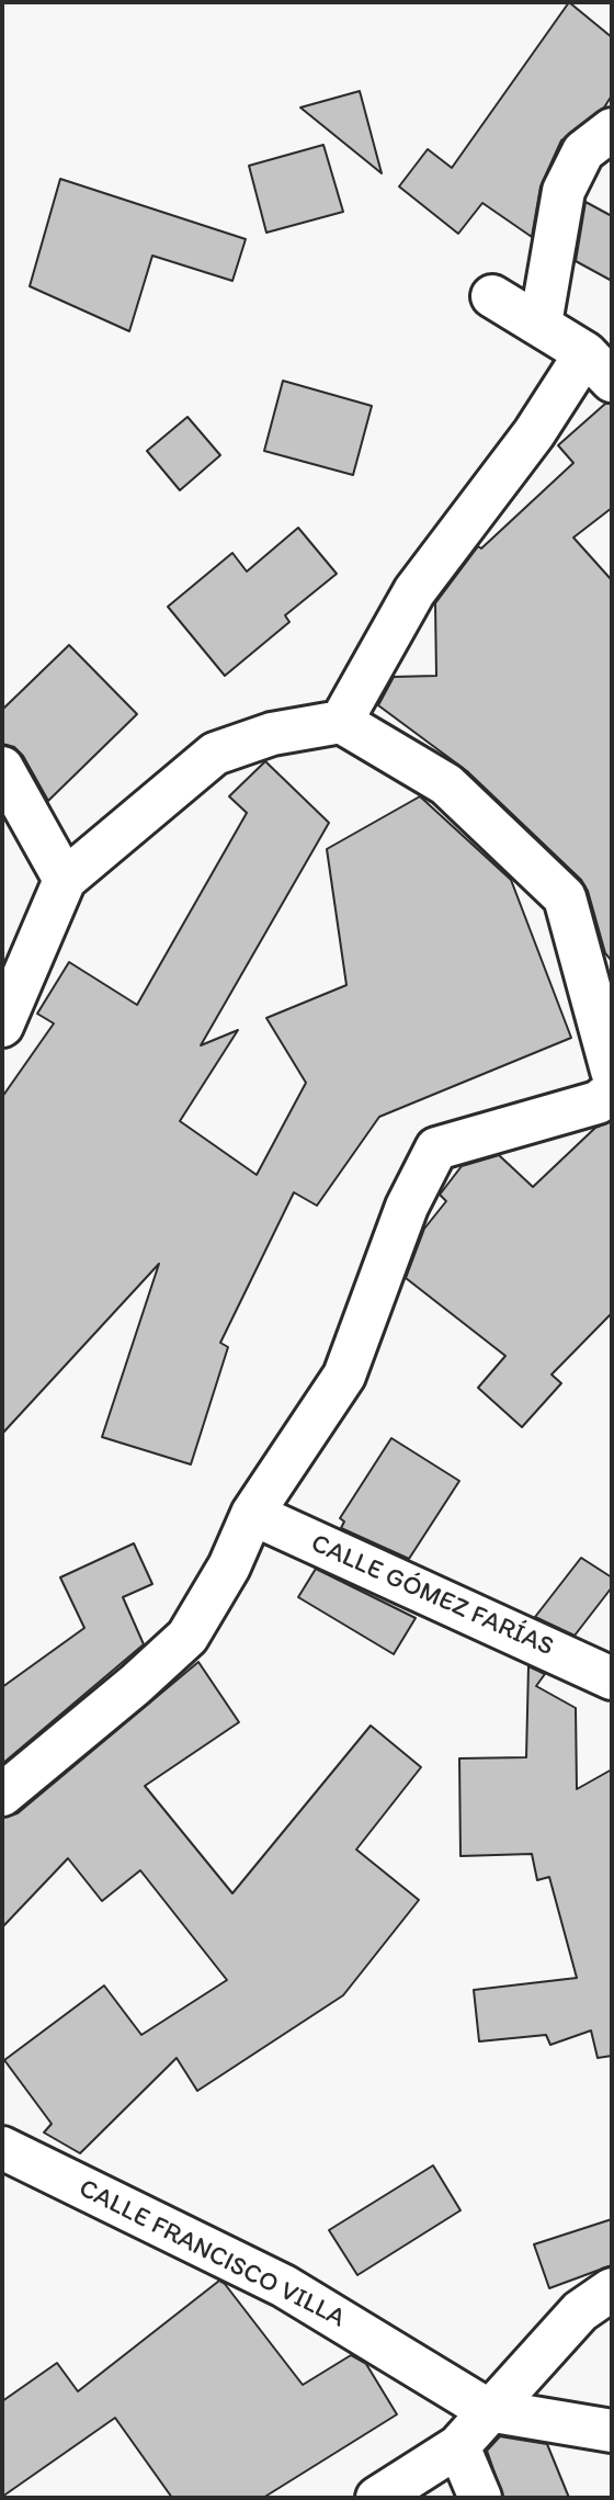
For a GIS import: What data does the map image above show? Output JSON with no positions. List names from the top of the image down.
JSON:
{
  "streets": {
    "street": ["CALLE GÓMEZ FARÍAS", "CALLE FRANCISCO VILLA"]
  }
}
